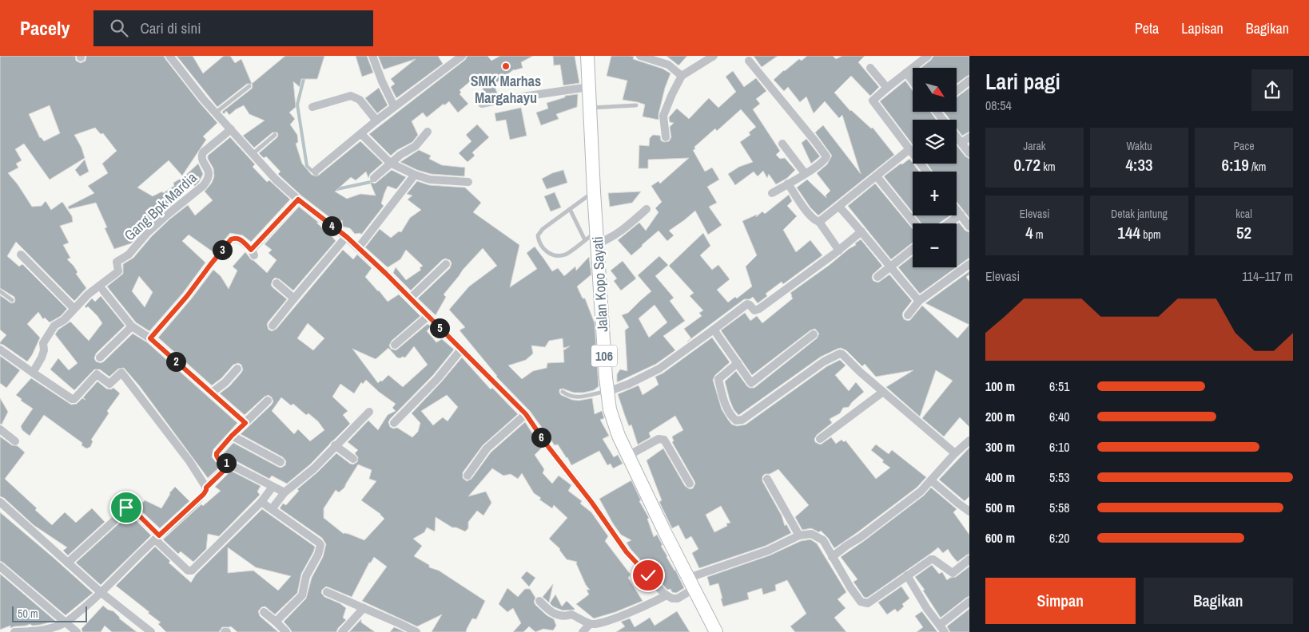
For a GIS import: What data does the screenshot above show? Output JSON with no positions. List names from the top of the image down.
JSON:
{
  "streets": {
    "main road": ["Jalan Kopo Sayati", "106"],
    "street": ["Gang Bpk Mardia"]
  },
  "places": ["SMK Marhas Margahayu"],
  "scale_bar": "50 m",
  "north": "bottom right",
  "page": {
    "header": "Pacely",
    "search": "Cari di sini",
    "nav": ["Peta", "Lapisan", "Bagikan"],
    "heading": ["Lari pagi", "08:54"],
    "map_buttons": ["+", "−"],
    "stats": [
      ["Jarak", "0.72 km"],
      ["Waktu", "4:33"],
      ["Pace", "6:19 /km"],
      ["Elevasi", "4 m"],
      ["Detak jantung", "144 bpm"],
      ["kcal", "52"]
    ],
    "pins": [
      "4",
      "3",
      "5",
      "2",
      "6",
      "1"
    ],
    "chart": ["Elevasi", "114–117 m"],
    "list": [
      {
        "name": "100 m",
        "note": "6:51"
      },
      {
        "name": "200 m",
        "note": "6:40"
      },
      {
        "name": "300 m",
        "note": "6:10"
      },
      {
        "name": "400 m",
        "note": "5:53"
      },
      {
        "name": "500 m",
        "note": "5:58"
      },
      {
        "name": "600 m",
        "note": "6:20"
      }
    ],
    "buttons": ["Simpan", "Bagikan"],
    "scale": "50 m"
  }
}
